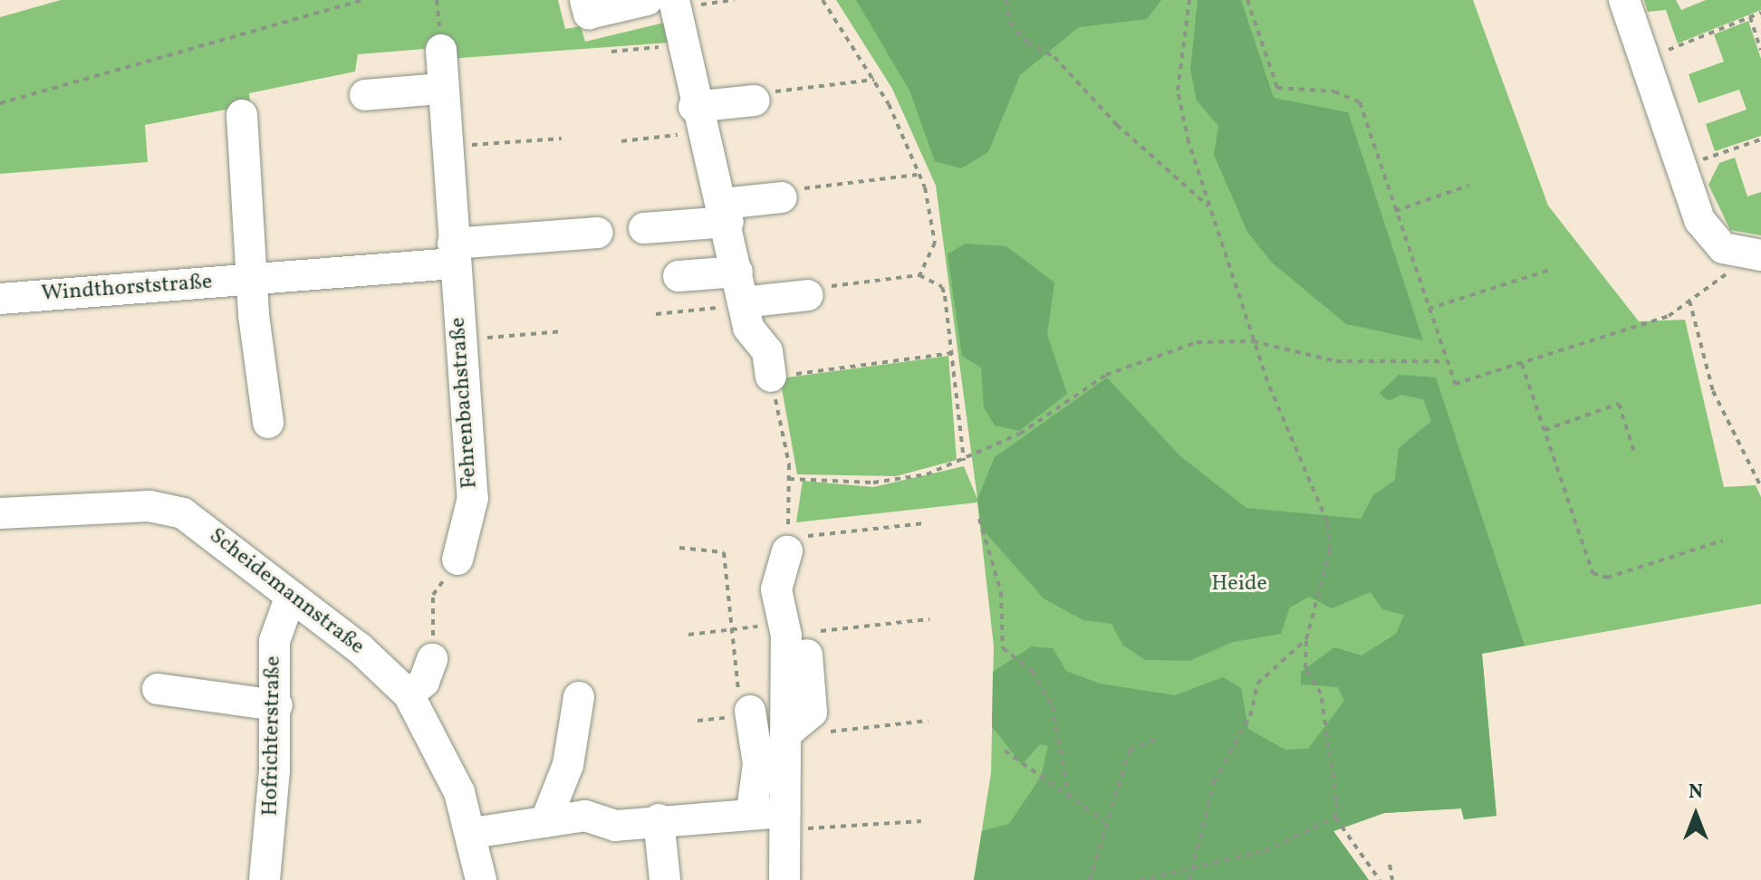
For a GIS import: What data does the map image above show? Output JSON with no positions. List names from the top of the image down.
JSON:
{
  "streets": {
    "street": [
      "Windthorststraße",
      "Fehrenbachstraße",
      "Scheidemannstraße",
      "Hofrichterstraße"
    ]
  },
  "crossings": [
    ["Windthorststraße", "Fehrenbachstraße"],
    ["Scheidemannstraße", "Hofrichterstraße"]
  ],
  "parks": ["Heide"],
  "north": "top"
}
